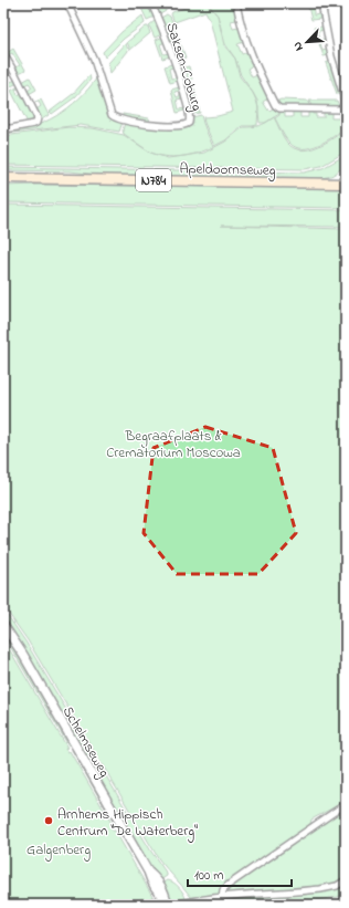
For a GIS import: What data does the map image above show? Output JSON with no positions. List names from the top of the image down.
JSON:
{
  "streets": {
    "main road": ["Apeldoornseweg", "N784", "Schelmseweg"],
    "street": ["Saksen-Coburg"]
  },
  "parks": ["Begraafplaats & Crematorium Moscowa", "Galgenberg"],
  "places": ["Arnhems Hippisch Centrum \"De Waterberg\""],
  "scale_bar": "100 m",
  "north": "bottom left"
}
